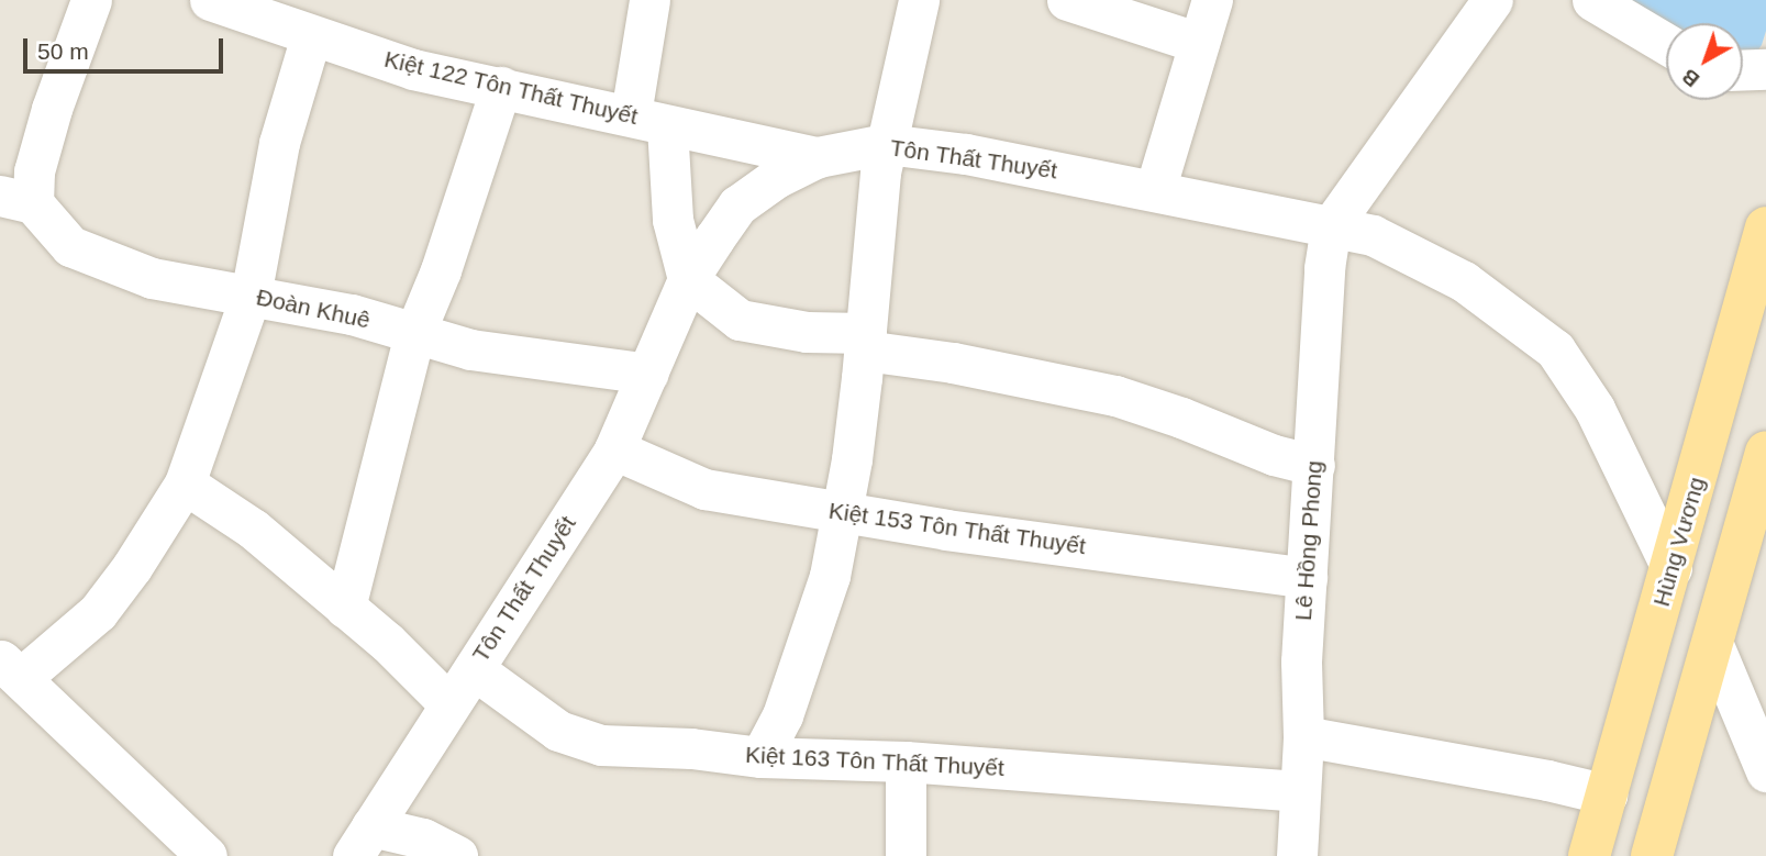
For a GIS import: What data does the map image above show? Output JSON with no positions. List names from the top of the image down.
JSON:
{
  "streets": {
    "main road": ["Hùng Vương"],
    "street": [
      "Kiệt 122 Tôn Thất Thuyết",
      "Tôn Thất Thuyết",
      "Đoàn Khuê",
      "Kiệt 153 Tôn Thất Thuyết",
      "Lê Hồng Phong",
      "Kiệt 163 Tôn Thất Thuyết"
    ]
  },
  "crossings": [
    ["Kiệt 122 Tôn Thất Thuyết", "Tôn Thất Thuyết"],
    ["Tôn Thất Thuyết", "Đoàn Khuê"],
    ["Tôn Thất Thuyết", "Kiệt 153 Tôn Thất Thuyết"],
    ["Tôn Thất Thuyết", "Lê Hồng Phong"],
    ["Tôn Thất Thuyết", "Hùng Vương"],
    ["Tôn Thất Thuyết", "Kiệt 163 Tôn Thất Thuyết"],
    ["Kiệt 153 Tôn Thất Thuyết", "Lê Hồng Phong"],
    ["Lê Hồng Phong", "Kiệt 163 Tôn Thất Thuyết"]
  ],
  "scale_bar": "50 m",
  "north": "bottom left"
}
